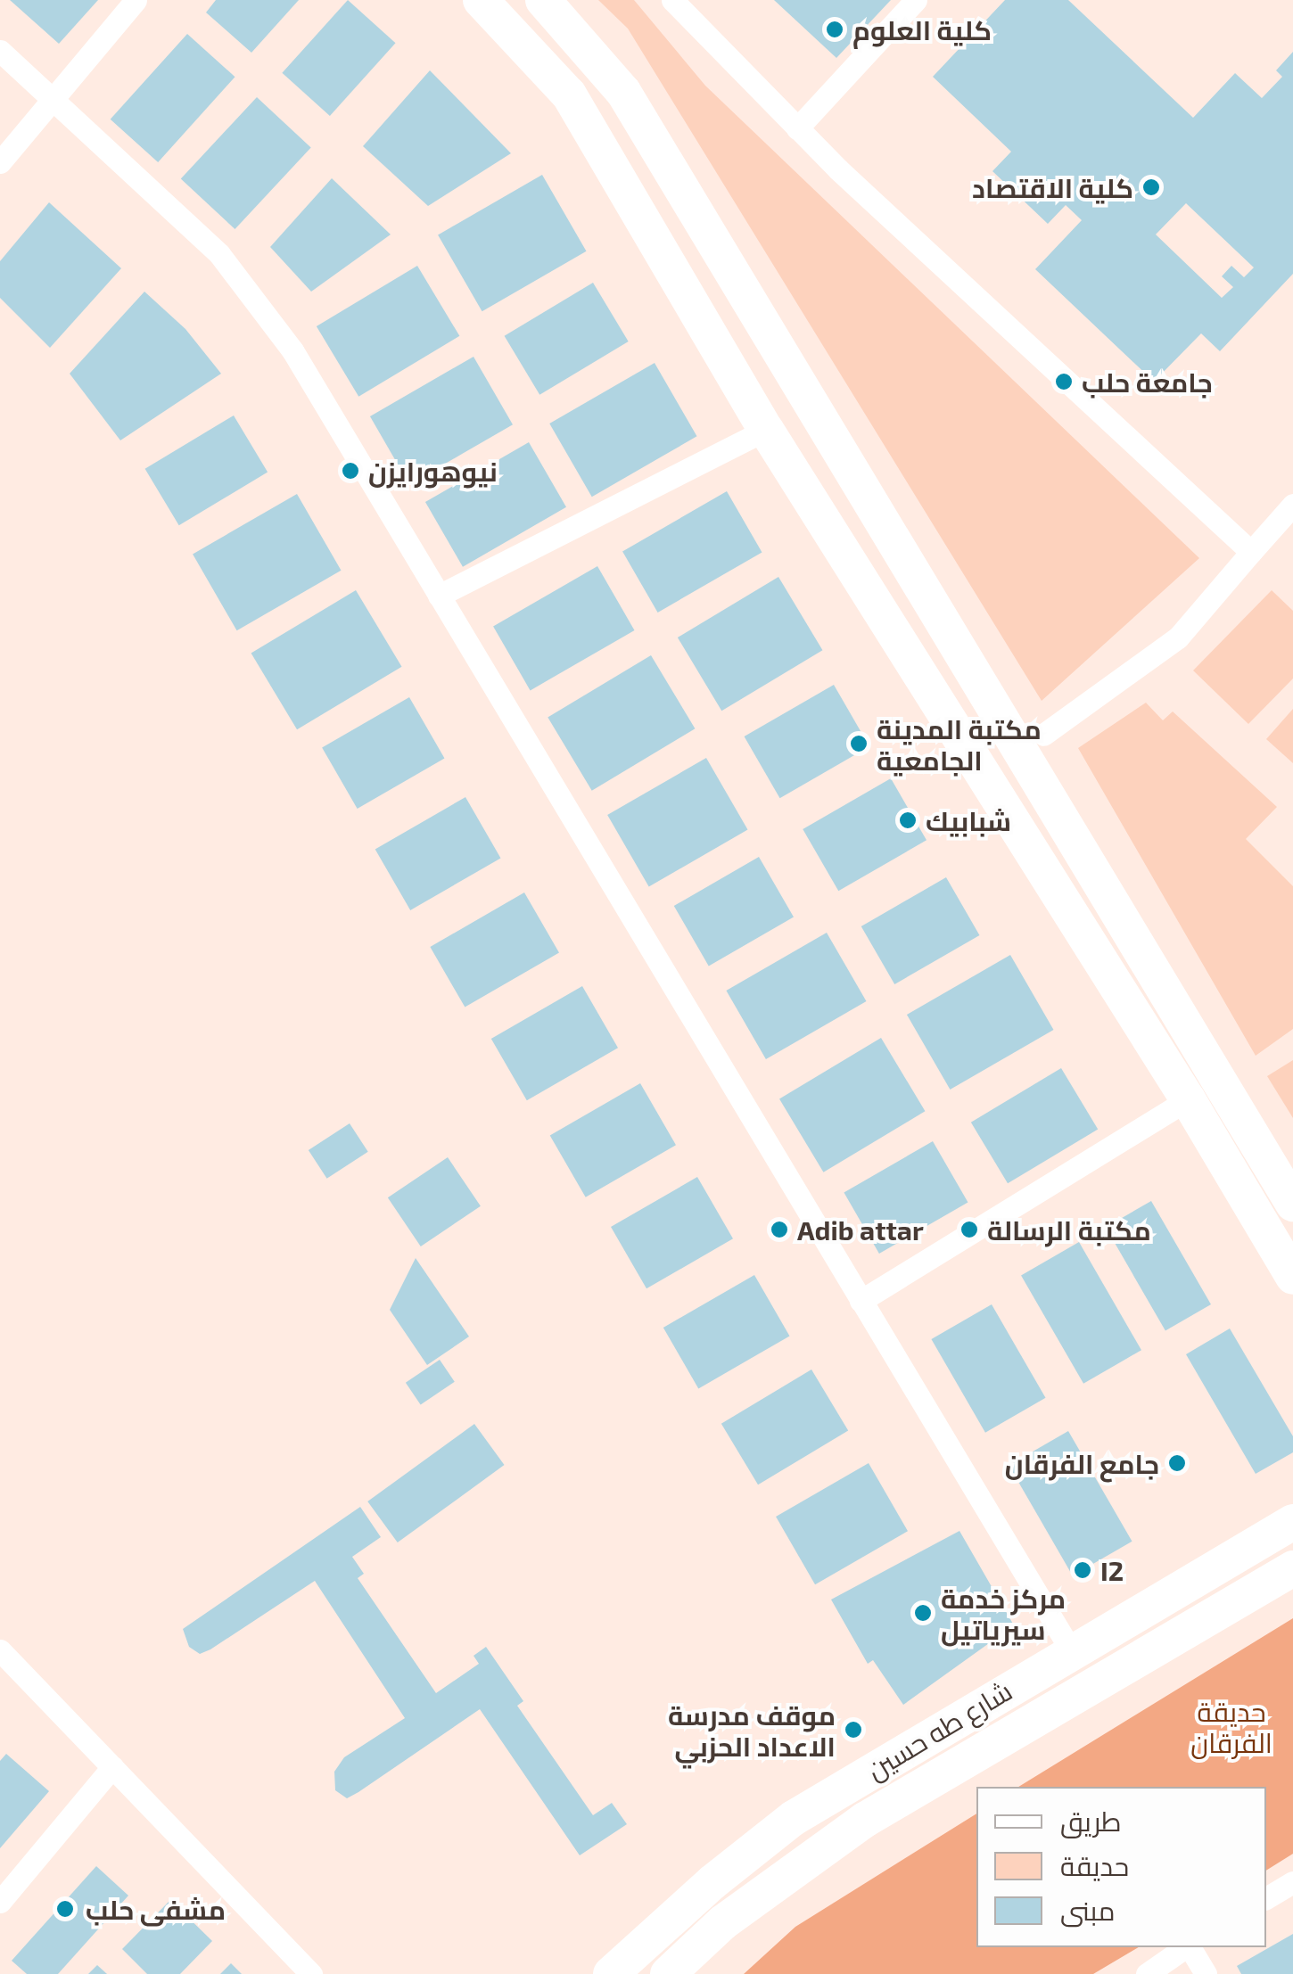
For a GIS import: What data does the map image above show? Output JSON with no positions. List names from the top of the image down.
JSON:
{
  "streets": {
    "main road": ["شارع طه حسين"]
  },
  "parks": ["حديقة الفرقان"],
  "places": [
    "كلية العلوم",
    "كلية الاقتصاد",
    "جامعة حلب",
    "نيوهورايزن",
    "مكتبة المدينة الجامعية",
    "شبابيك",
    "Adib attar",
    "مكتبة الرسالة",
    "جامع الفرقان",
    "I2",
    "مركز خدمة سيرياتيل",
    "موقف مدرسة الاعداد الحزبي",
    "مشفى حلب"
  ],
  "legend": ["طريق", "حديقة", "مبنى"]
}
